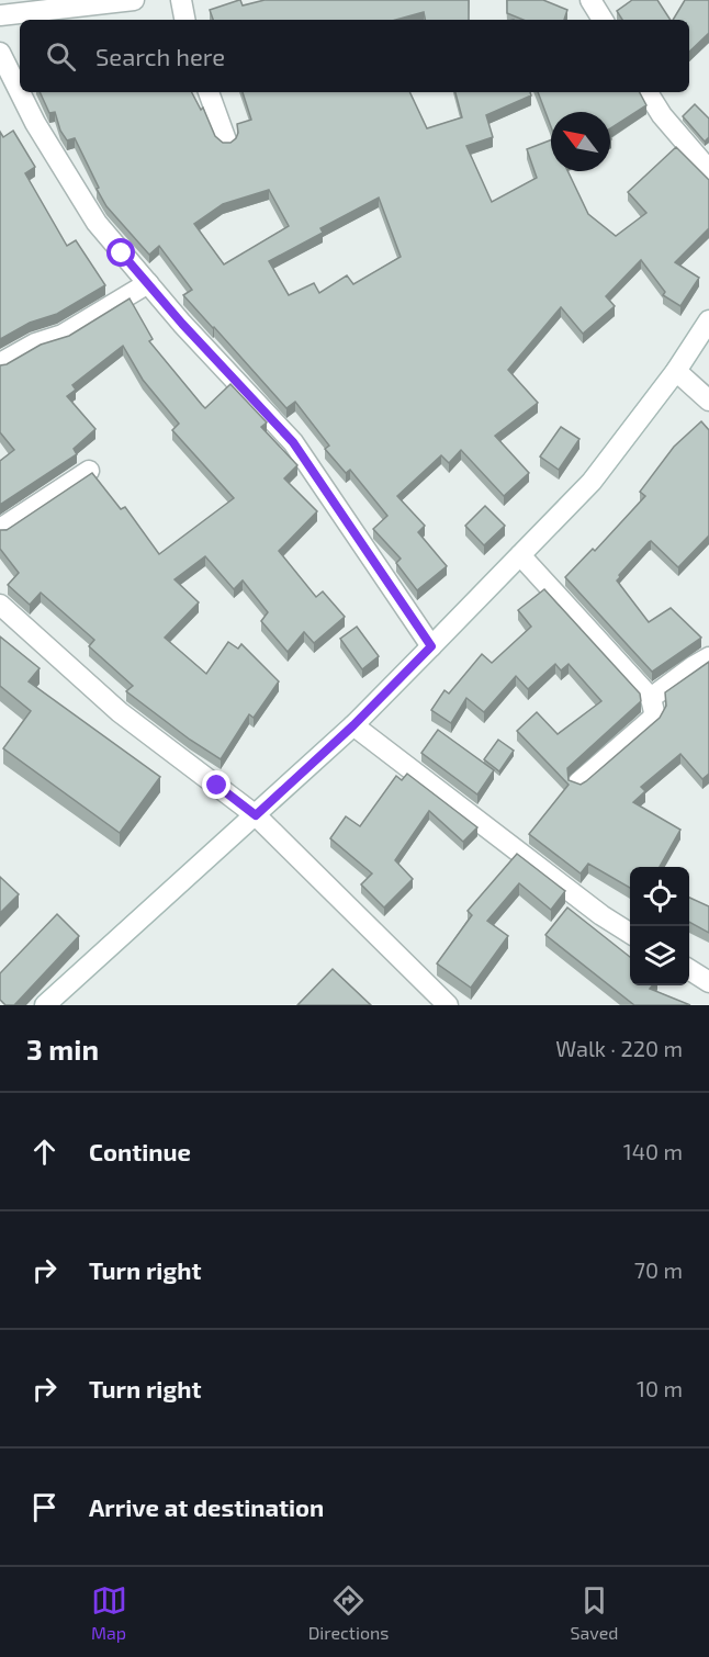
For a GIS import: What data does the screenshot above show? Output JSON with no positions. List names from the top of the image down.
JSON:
{
  "north": "top left",
  "page": {
    "search": "Search here",
    "heading": ["3 min", "Walk · 220 m"],
    "list": [
      ["Continue", "140 m"],
      ["Turn right", "70 m"],
      ["Turn right", "10 m"],
      "Arrive at destination"
    ],
    "nav": ["Map", "Directions", "Saved"]
  }
}
